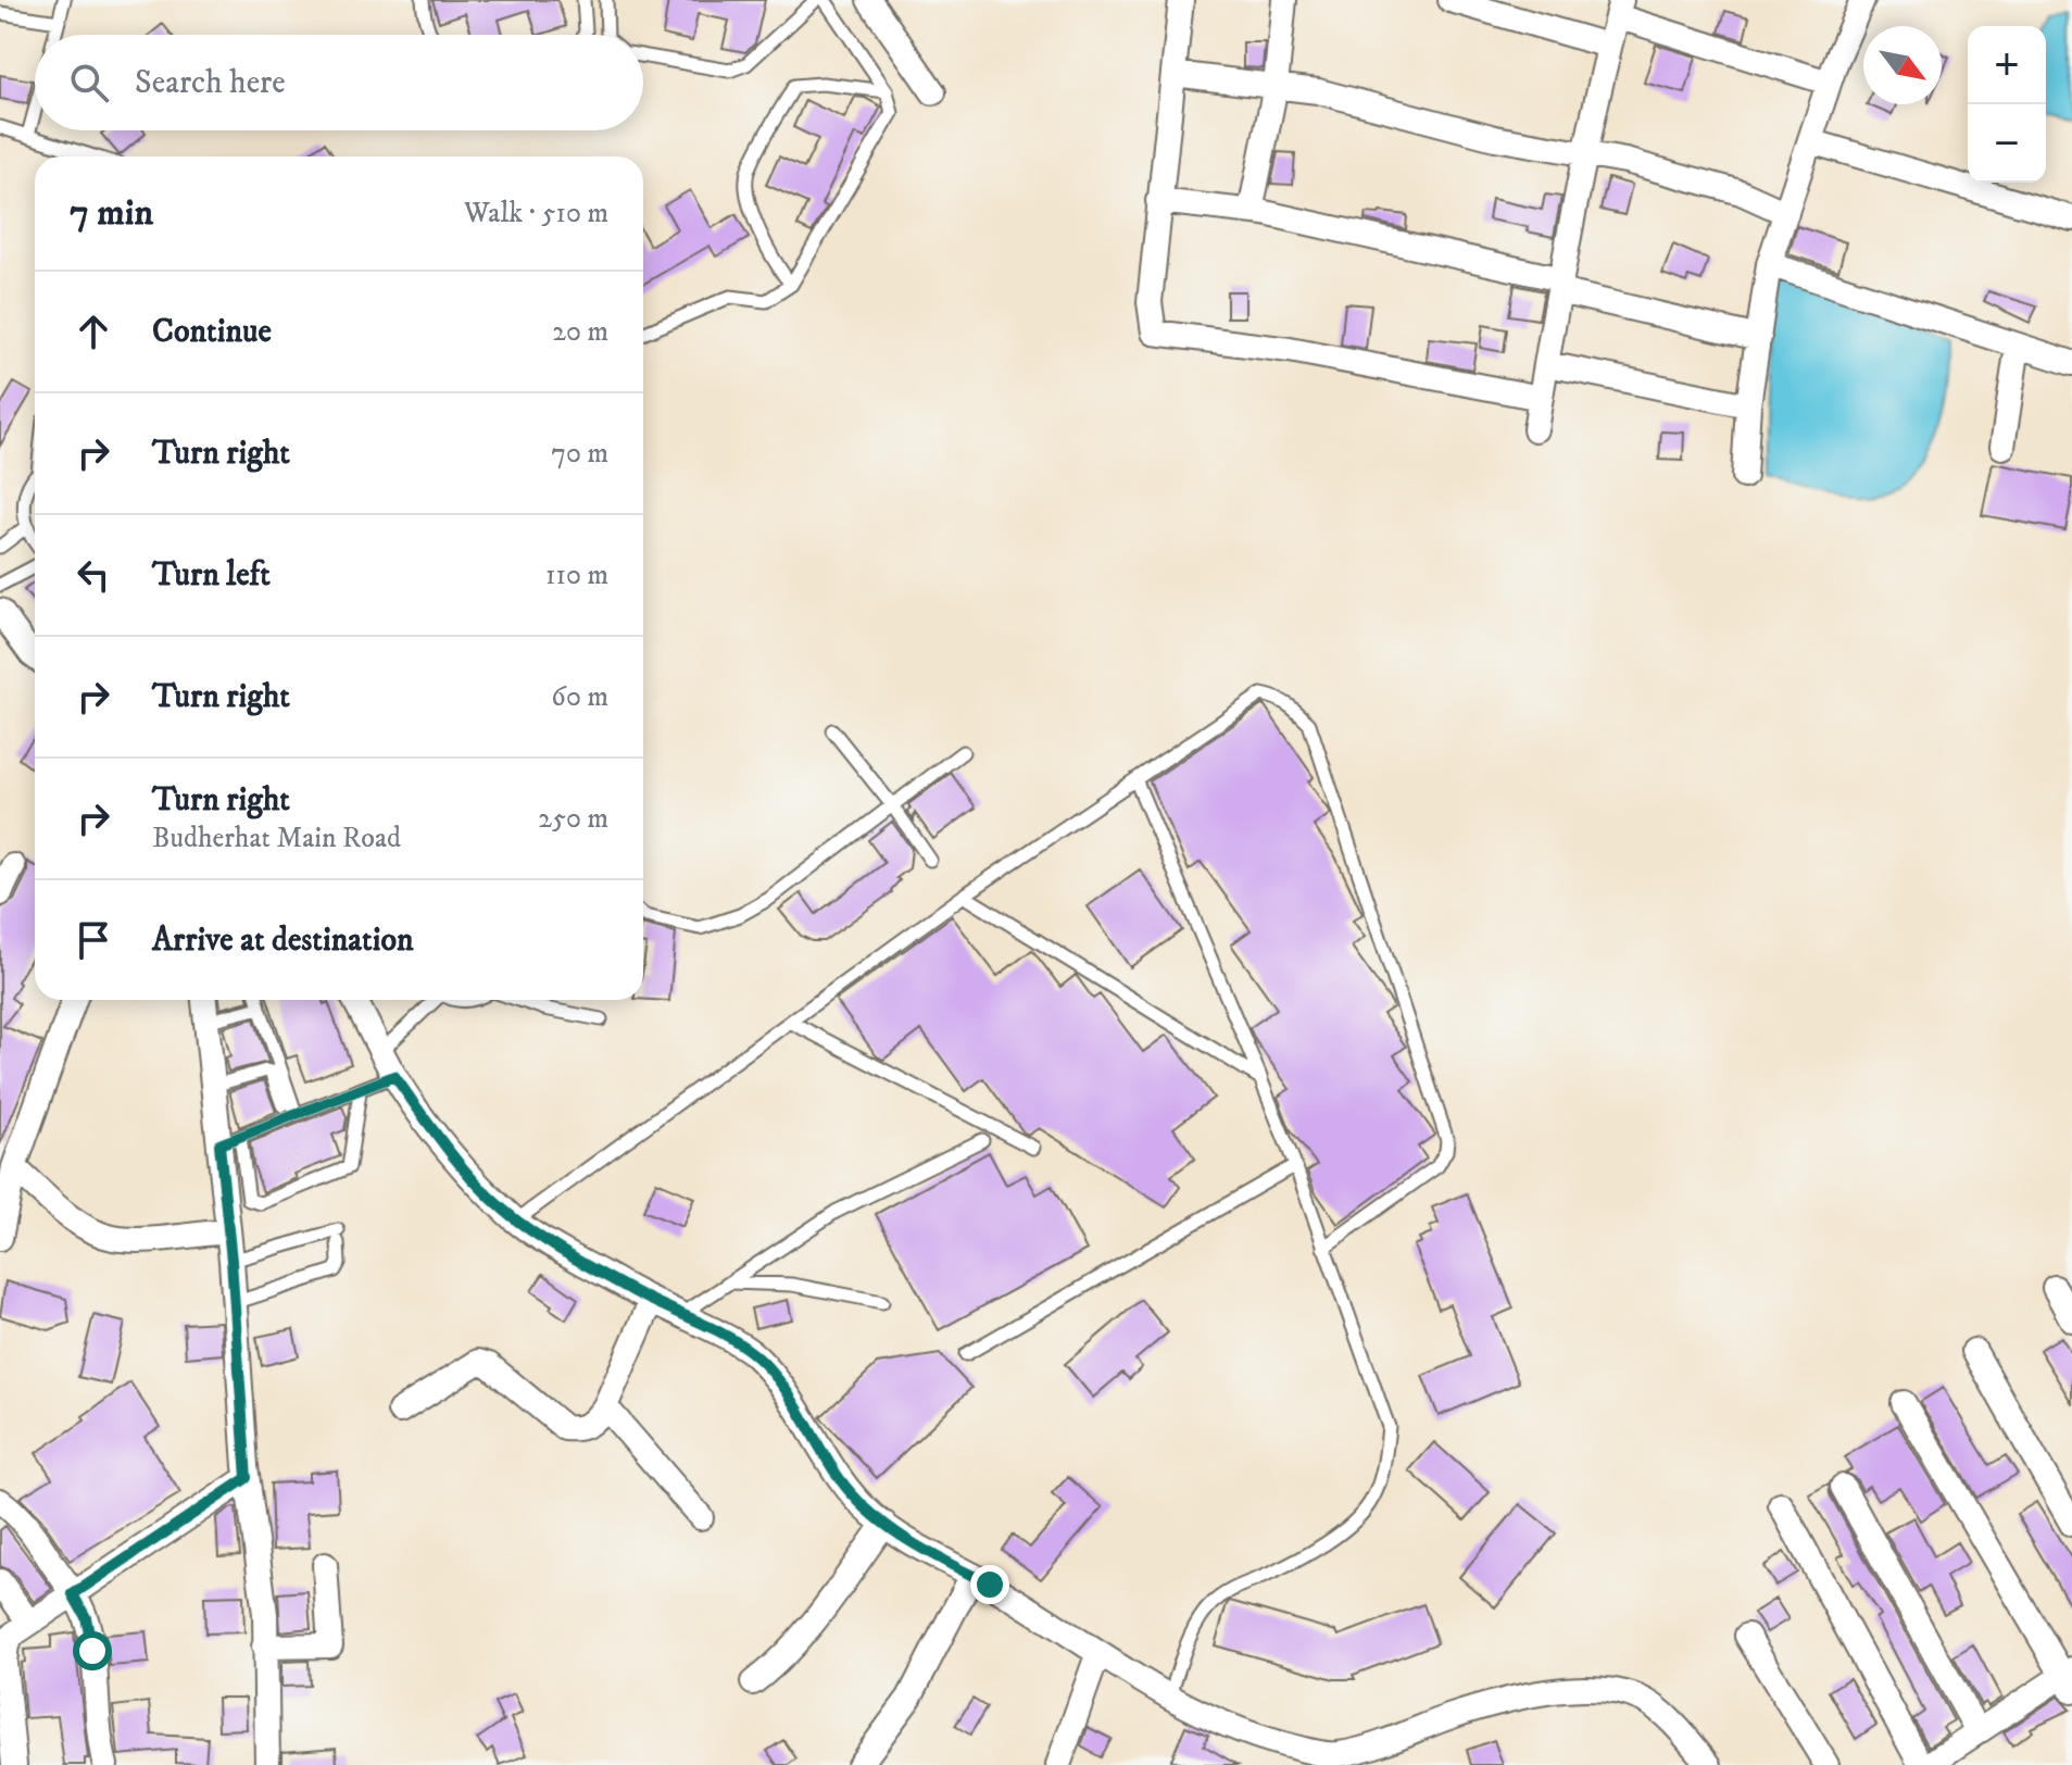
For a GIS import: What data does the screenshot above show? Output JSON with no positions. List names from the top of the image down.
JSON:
{
  "north": "bottom right",
  "page": {
    "map_buttons": ["+", "−"],
    "search": "Search here",
    "heading": ["7 min", "Walk · 510 m"],
    "list": [
      ["Continue", "20 m"],
      ["Turn right", "70 m"],
      ["Turn left", "110 m"],
      ["Turn right", "60 m"],
      ["Turn right", "Budherhat Main Road", "250 m"],
      "Arrive at destination"
    ]
  }
}
